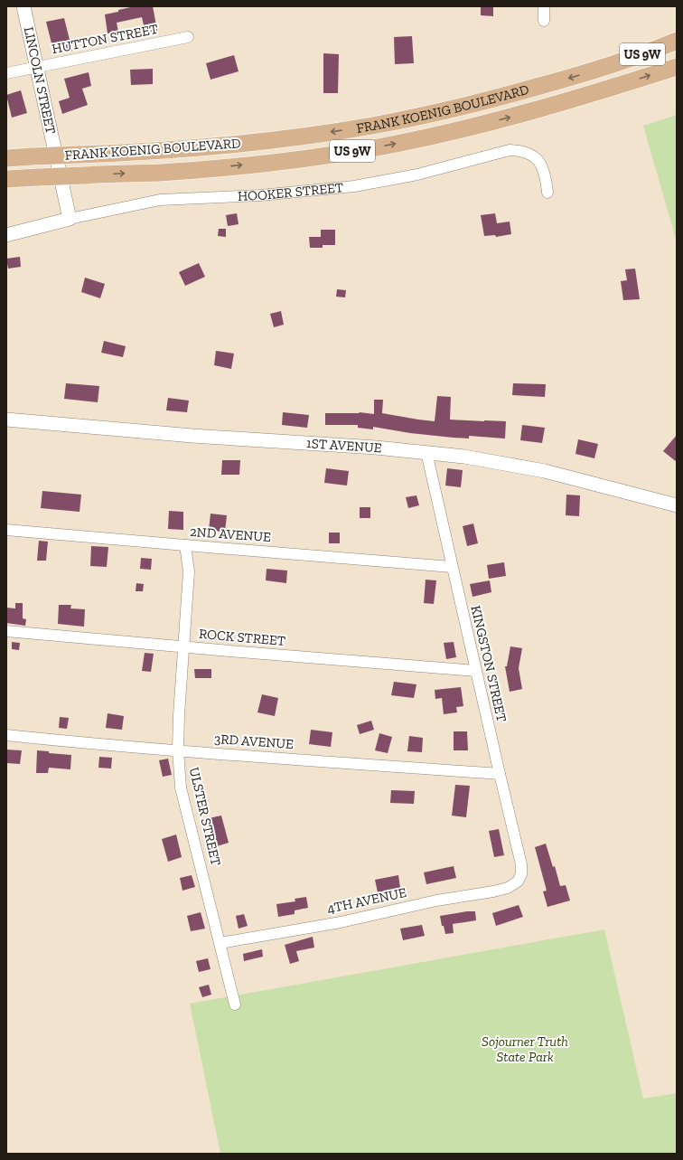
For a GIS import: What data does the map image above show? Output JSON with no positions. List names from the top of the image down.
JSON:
{
  "streets": {
    "main road": ["US 9W", "FRANK KOENIG BOULEVARD"],
    "street": [
      "HUTTON STREET",
      "LINCOLN STREET",
      "HOOKER STREET",
      "1ST AVENUE",
      "2ND AVENUE",
      "ROCK STREET",
      "KINGSTON STREET",
      "3RD AVENUE",
      "ULSTER STREET",
      "4TH AVENUE"
    ]
  },
  "crossings": [
    ["HUTTON STREET", "LINCOLN STREET"],
    ["LINCOLN STREET", "HOOKER STREET"],
    ["1ST AVENUE", "KINGSTON STREET"],
    ["2ND AVENUE", "KINGSTON STREET"],
    ["2ND AVENUE", "ULSTER STREET"],
    ["ROCK STREET", "KINGSTON STREET"],
    ["ROCK STREET", "ULSTER STREET"],
    ["KINGSTON STREET", "3RD AVENUE"],
    ["KINGSTON STREET", "4TH AVENUE"],
    ["3RD AVENUE", "ULSTER STREET"],
    ["ULSTER STREET", "4TH AVENUE"]
  ],
  "parks": ["Sojourner Truth State Park"]
}
